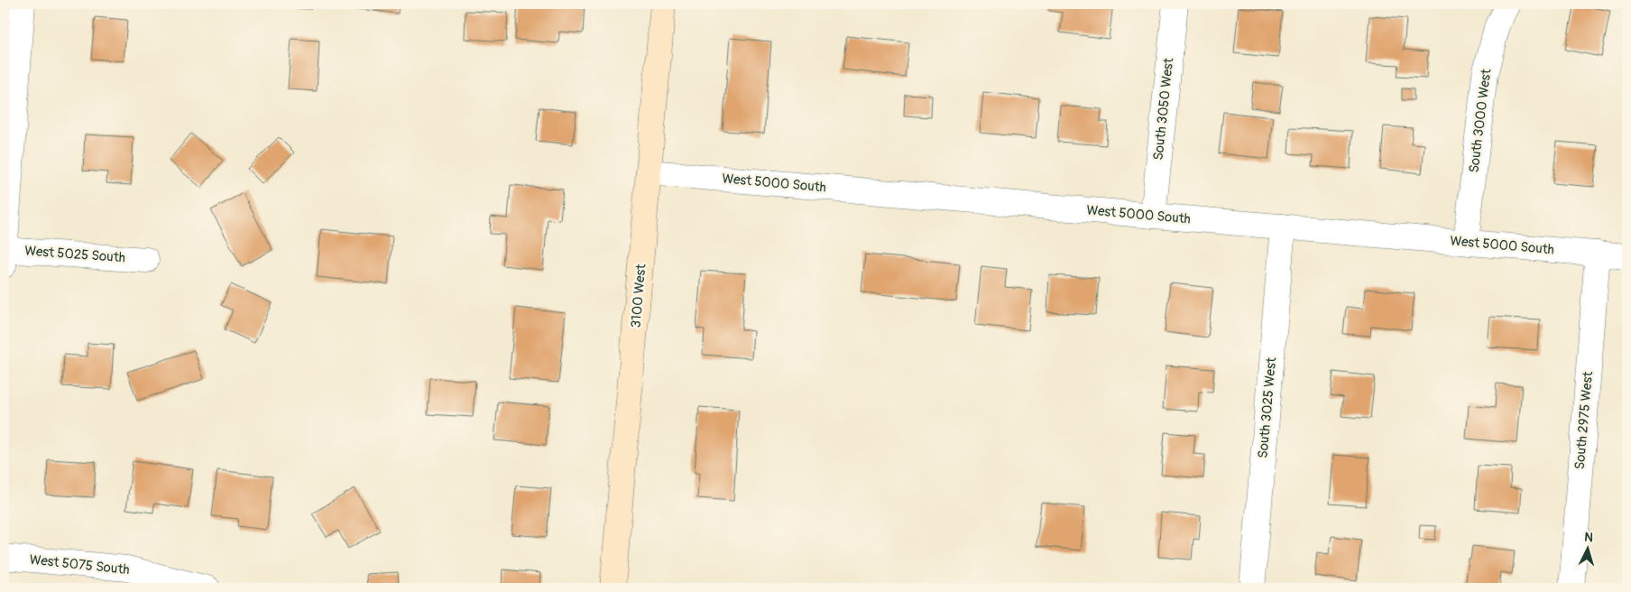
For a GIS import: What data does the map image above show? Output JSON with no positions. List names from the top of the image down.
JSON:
{
  "streets": {
    "street": [
      "South 3050 West",
      "South 3000 West",
      "West 5000 South",
      "West 5025 South",
      "3100 West",
      "South 3025 West",
      "South 2975 West",
      "West 5075 South"
    ]
  },
  "crossings": [
    ["South 3050 West", "West 5000 South"],
    ["South 3000 West", "West 5000 South"],
    ["West 5000 South", "3100 West"],
    ["West 5000 South", "South 3025 West"],
    ["West 5000 South", "South 2975 West"]
  ],
  "north": "top"
}
